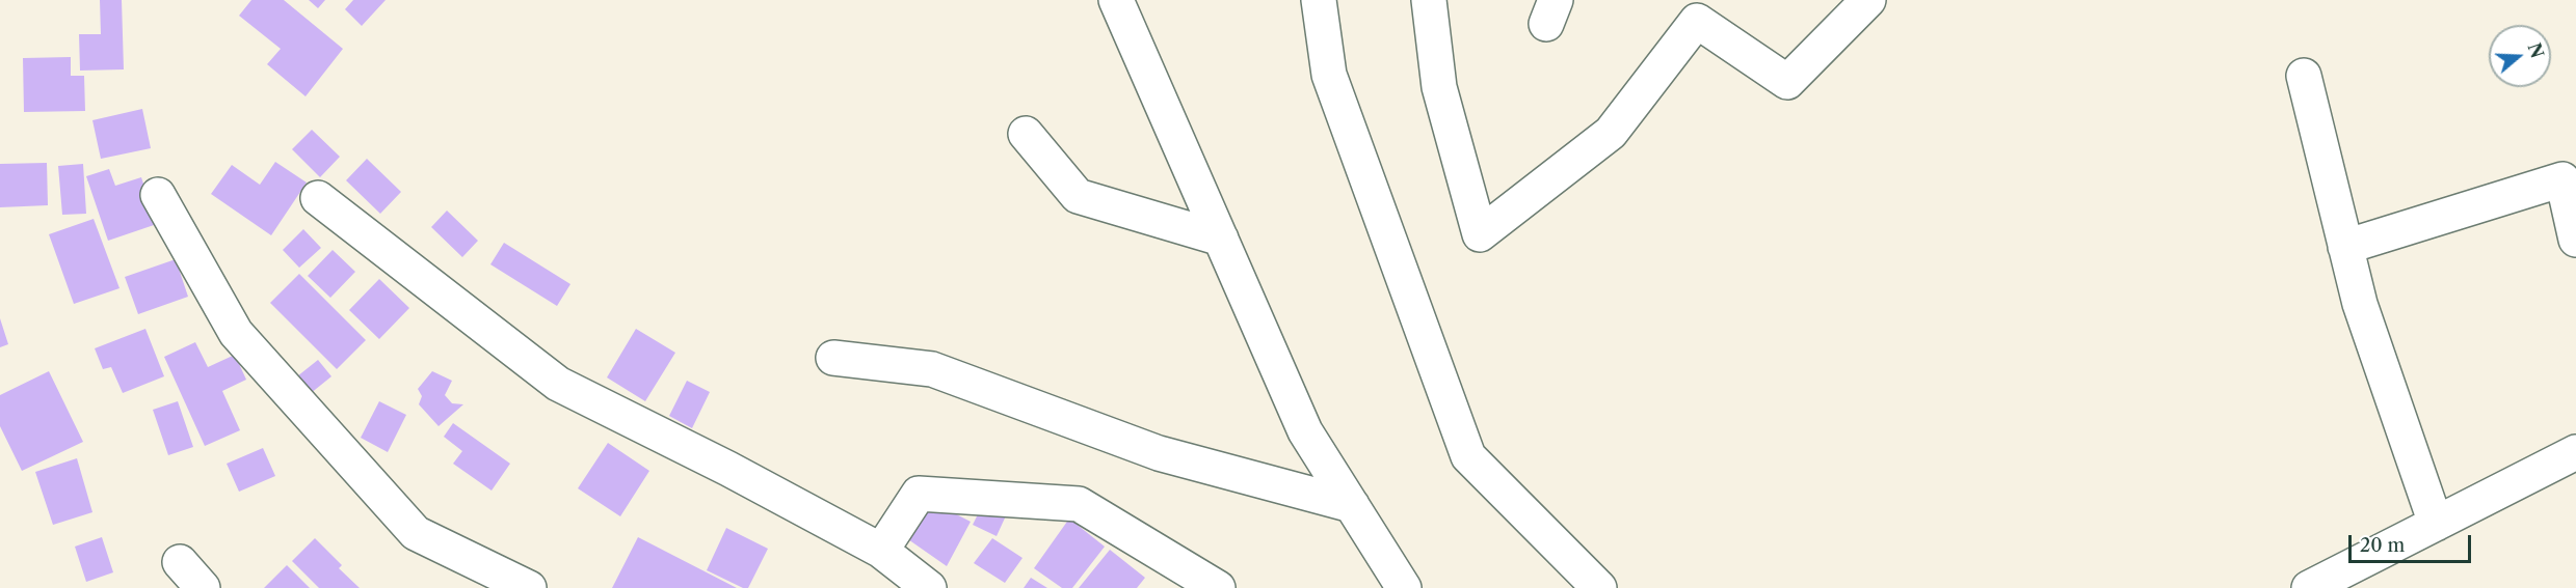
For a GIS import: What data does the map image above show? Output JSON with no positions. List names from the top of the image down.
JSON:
{
  "scale_bar": "20 m",
  "north": "right"
}
